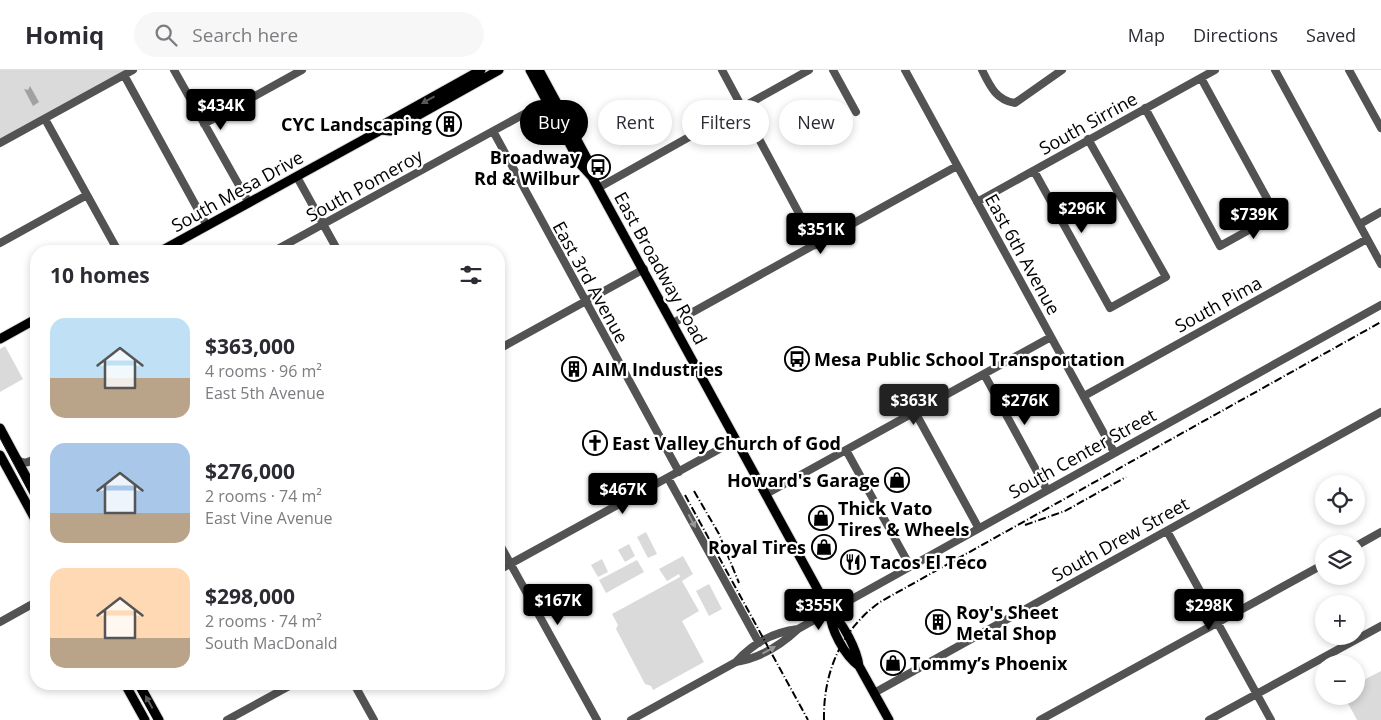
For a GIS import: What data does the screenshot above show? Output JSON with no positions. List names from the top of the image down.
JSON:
{
  "streets": {
    "main road": ["South Mesa Drive", "East Broadway Road"],
    "street": [
      "South Sirrine",
      "South Pomeroy",
      "East 6th Avenue",
      "East 3rd Avenue",
      "South Pima",
      "South Center Street",
      "South Drew Street"
    ]
  },
  "crossings": [
    ["South Sirrine", "East 6th Avenue"],
    ["South Pomeroy", "East 3rd Avenue"],
    ["East 6th Avenue", "South Pima"],
    ["East 6th Avenue", "South Center Street"],
    ["East Broadway Road", "South Center Street"],
    ["East Broadway Road", "South Drew Street"]
  ],
  "places": {
    "building": ["CYC Landscaping", "AIM Industries", "Roy's Sheet Metal Shop"],
    "bus stop": ["Broadway Rd & Wilbur", "Mesa Public School Transportation"],
    "church": ["East Valley Church of God"],
    "shop": [
      "Howard's Garage",
      "Thick Vato Tires & Wheels",
      "Royal Tires",
      "Tommy’s Phoenix"
    ],
    "restaurant": ["Tacos El Teco"]
  },
  "page": {
    "header": "Homiq",
    "search": "Search here",
    "nav": ["Map", "Directions", "Saved"],
    "price": [
      "$434K",
      "$296K",
      "$739K",
      "$351K",
      "$363K",
      "$276K",
      "$467K",
      "$167K",
      "$355K",
      "$298K"
    ],
    "chip": [
      "Buy",
      "Rent",
      "Filters",
      "New"
    ],
    "heading": "10 homes",
    "list": [
      {
        "name": "$363,000",
        "note": "4 rooms · 96 m² · East 5th Avenue"
      },
      {
        "name": "$276,000",
        "note": "2 rooms · 74 m² · East Vine Avenue"
      },
      {
        "name": "$298,000",
        "note": "2 rooms · 74 m² · South MacDonald"
      }
    ],
    "map_buttons": ["+", "−"]
  }
}
